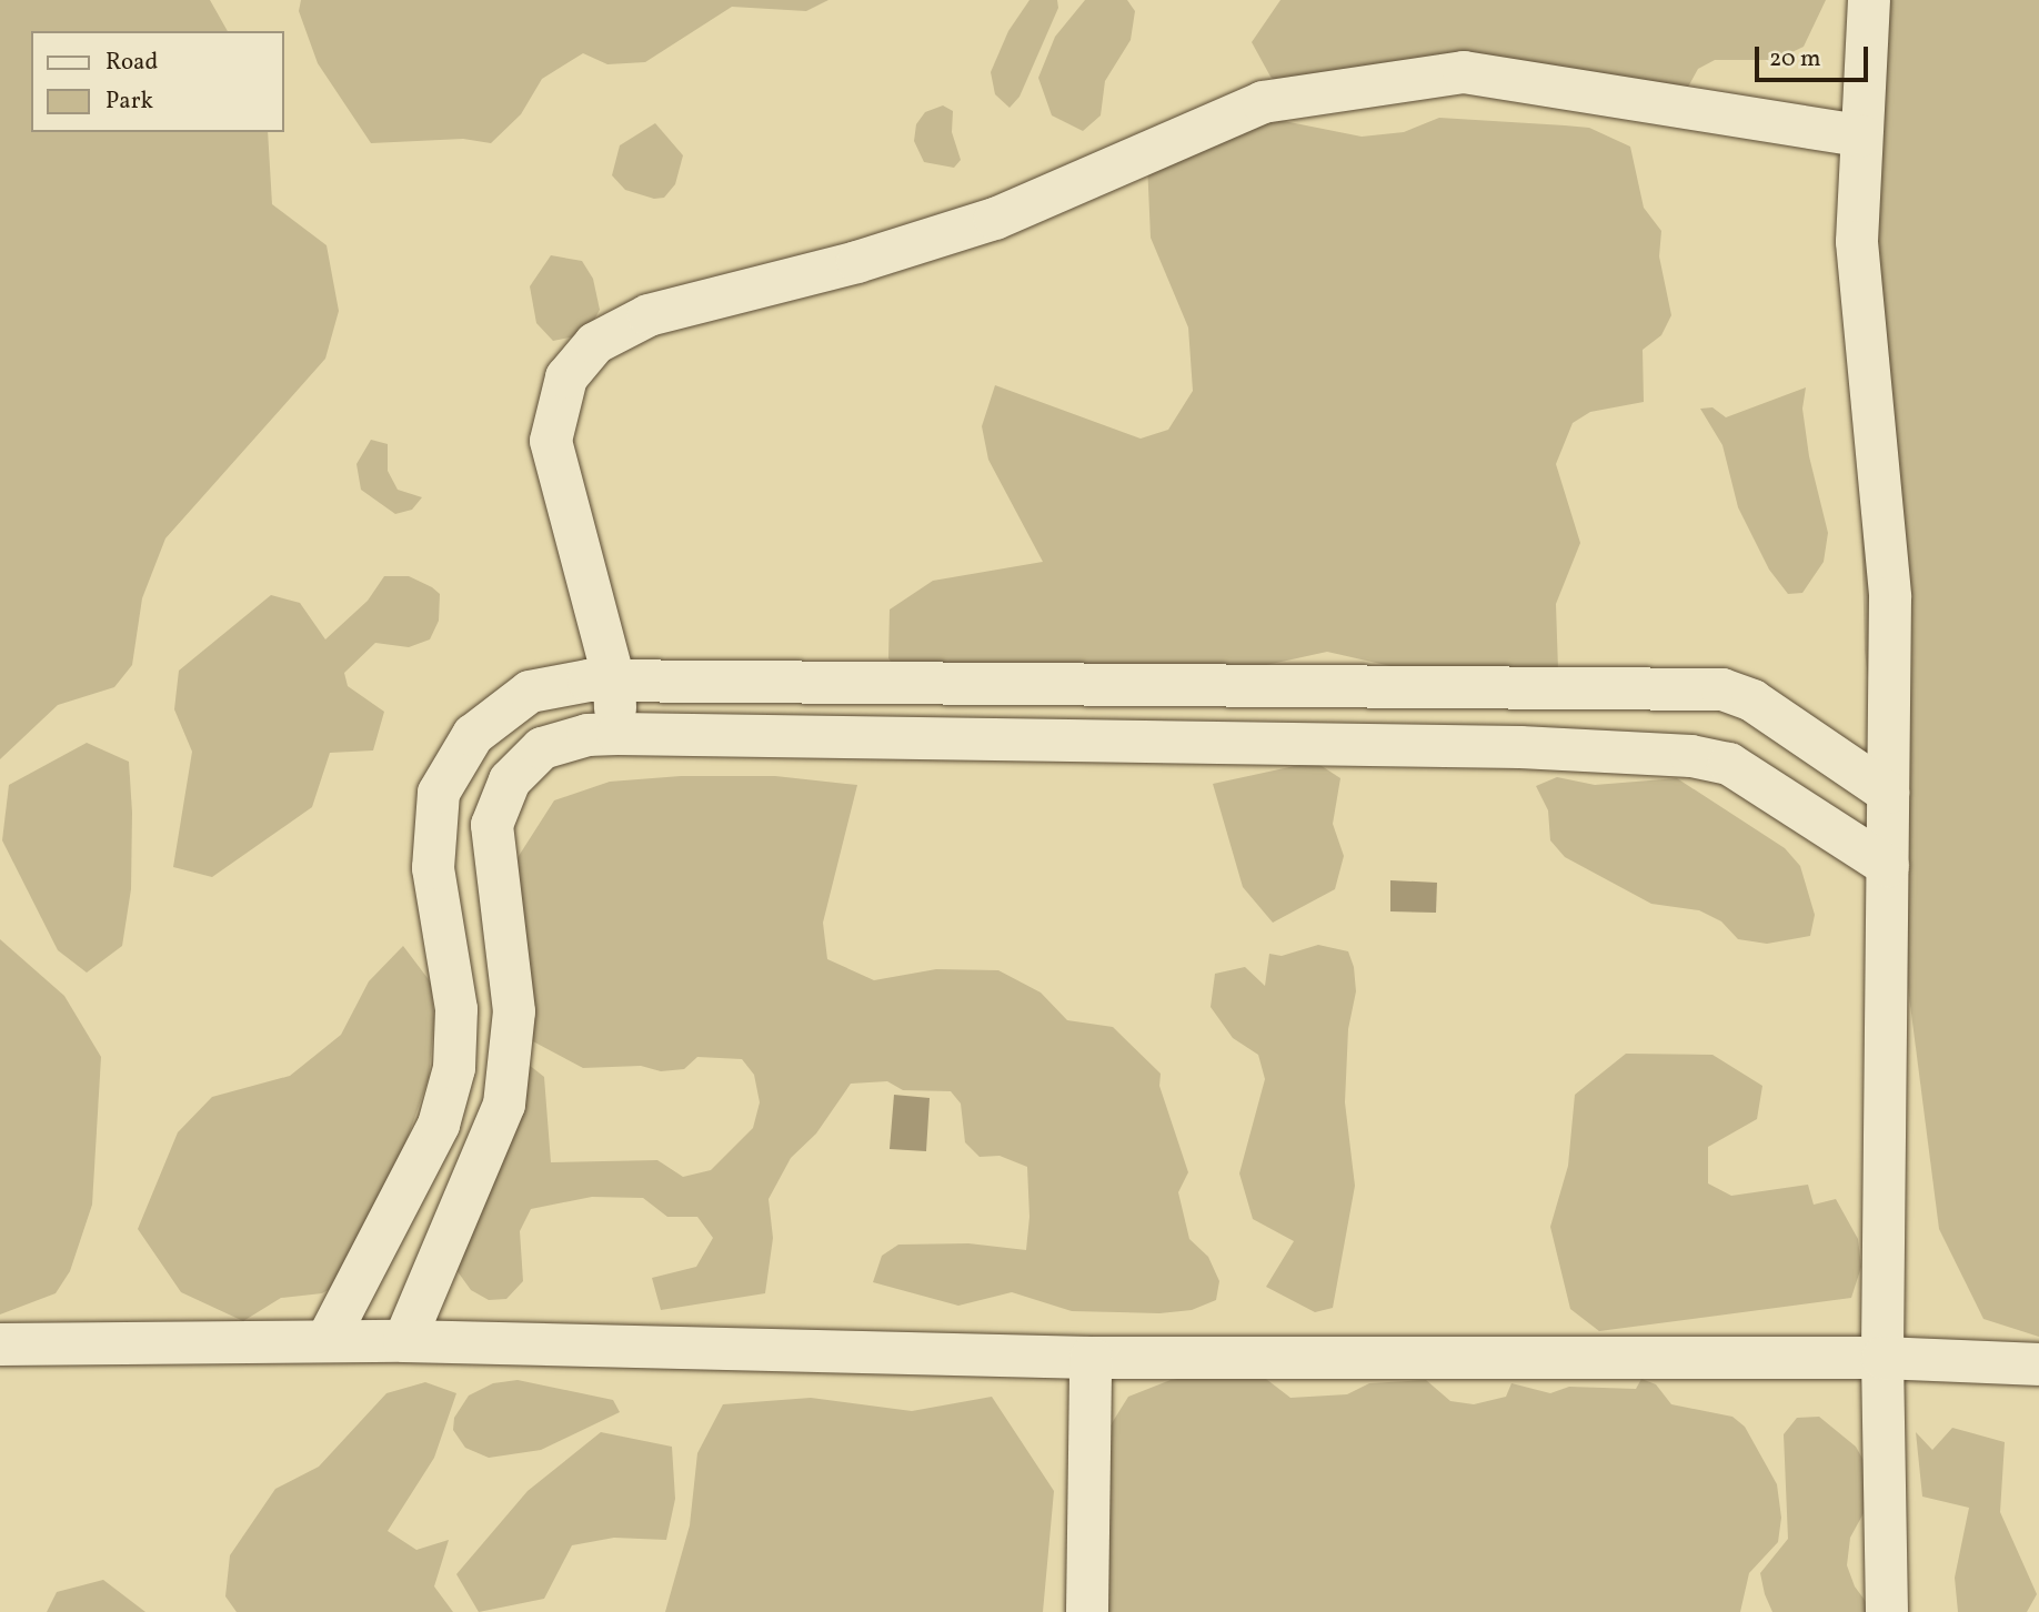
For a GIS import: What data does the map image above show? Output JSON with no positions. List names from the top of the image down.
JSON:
{
  "legend": ["Road", "Park"],
  "scale_bar": "20 m"
}
